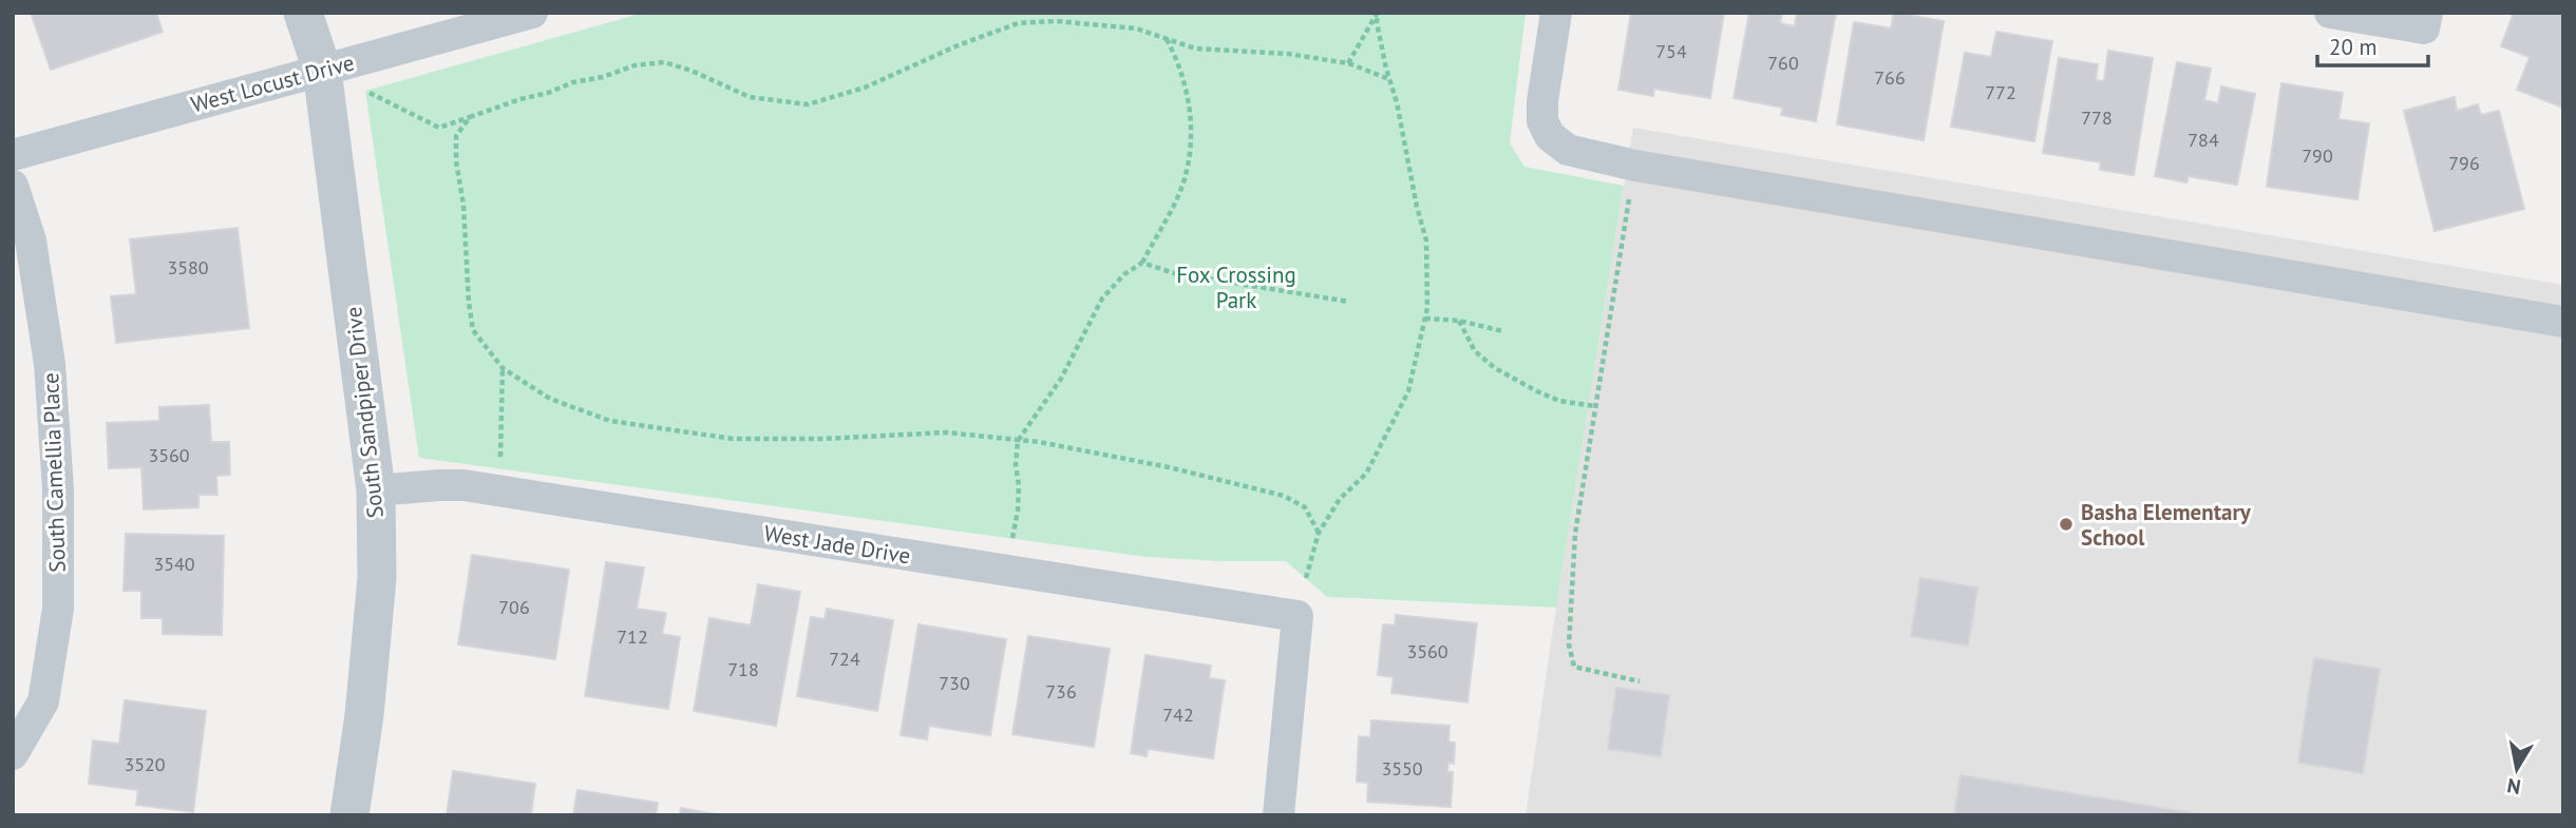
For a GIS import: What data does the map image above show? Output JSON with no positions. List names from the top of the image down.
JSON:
{
  "streets": {
    "street": [
      "West Locust Drive",
      "South Sandpiper Drive",
      "South Camellia Place",
      "West Jade Drive"
    ]
  },
  "crossings": [
    ["West Locust Drive", "South Sandpiper Drive"],
    ["South Sandpiper Drive", "West Jade Drive"]
  ],
  "parks": ["Fox Crossing Park"],
  "places": ["Basha Elementary School"],
  "house_numbers": [
    "754",
    "760",
    "766",
    "772",
    "778",
    "784",
    "790",
    "796",
    "3580",
    "3560",
    "3540",
    "706",
    "712",
    "3560",
    "724",
    "718",
    "730",
    "736",
    "742",
    "3520",
    "3550"
  ],
  "scale_bar": "20 m",
  "north": "bottom"
}
